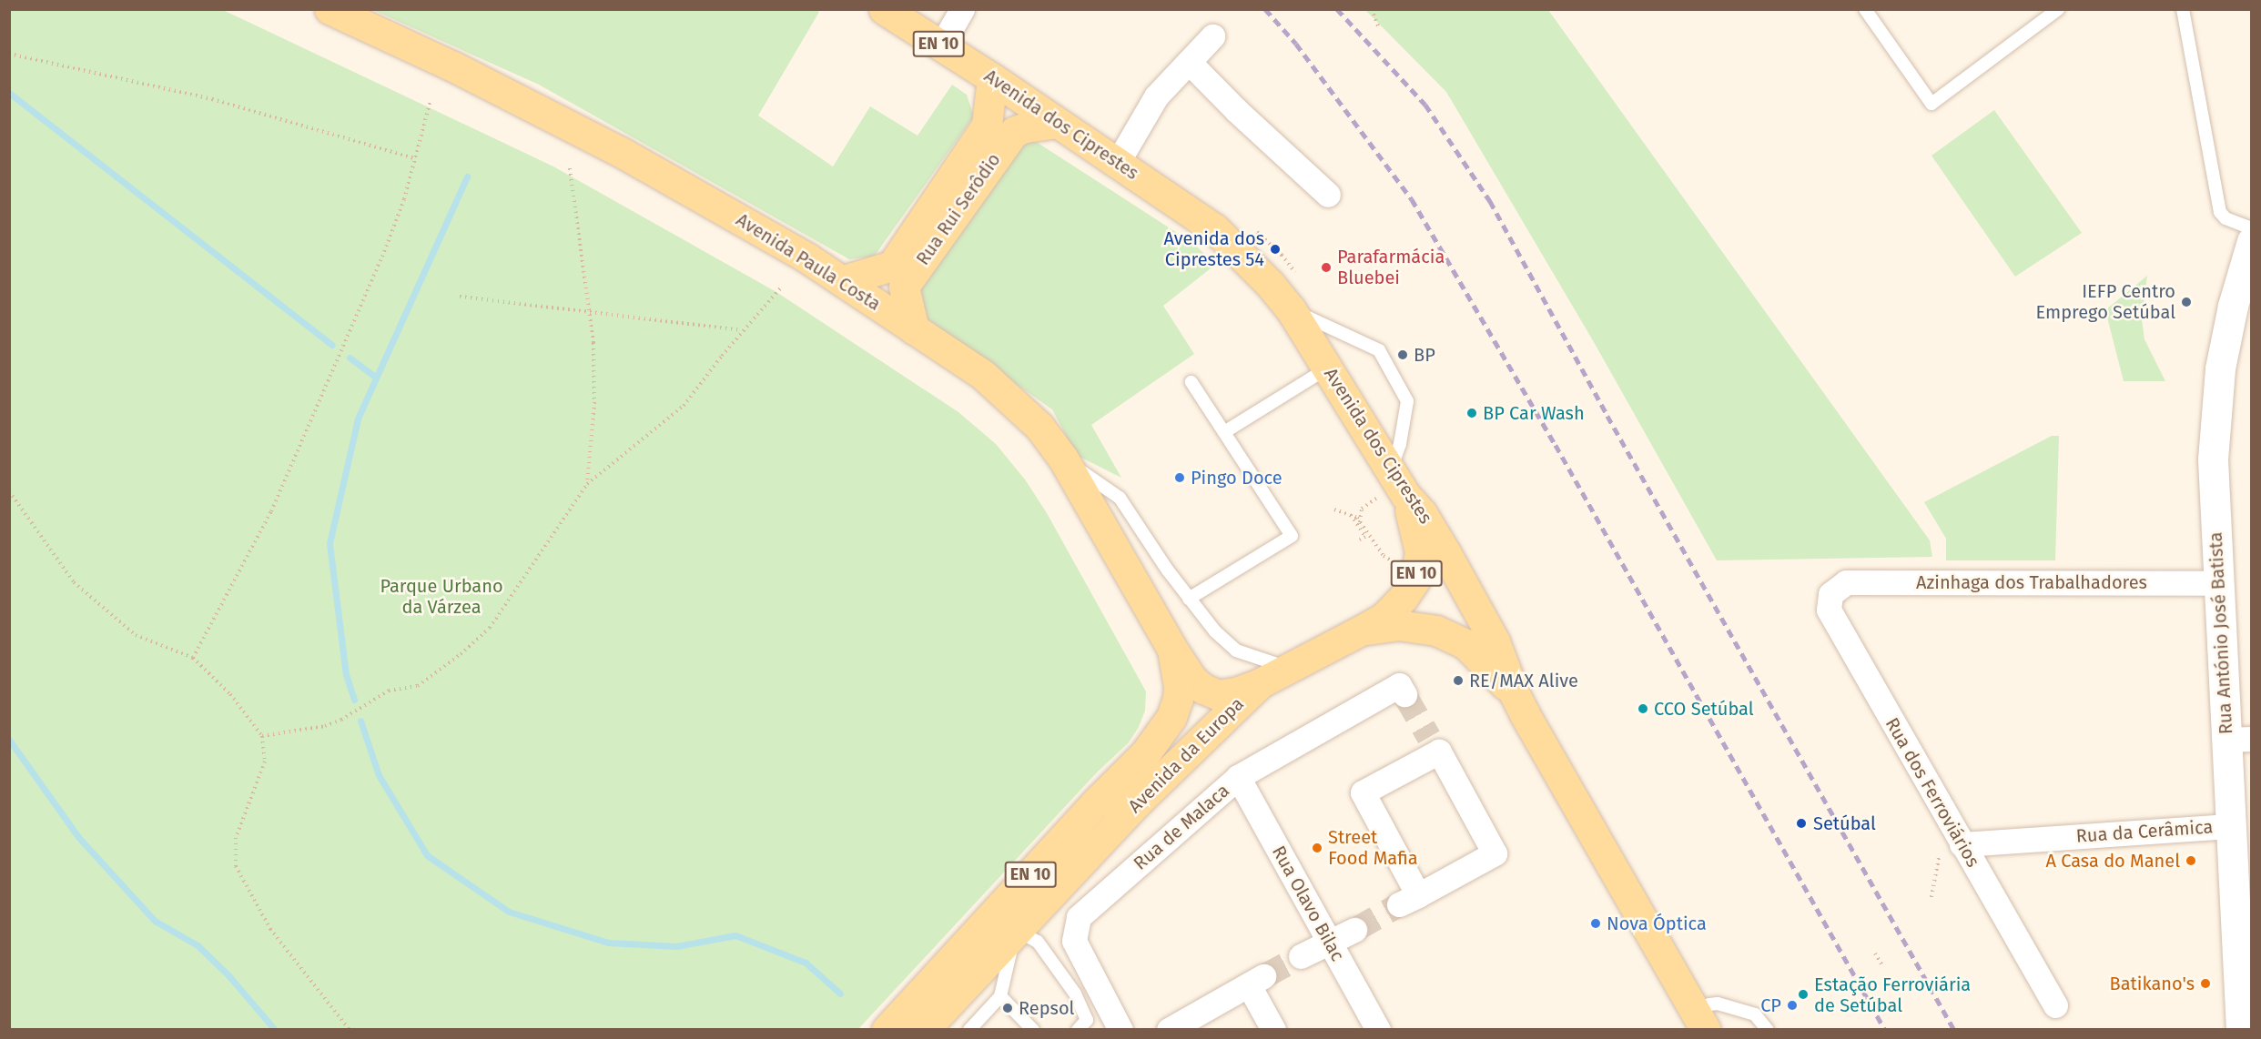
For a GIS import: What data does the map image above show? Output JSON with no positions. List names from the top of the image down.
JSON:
{
  "streets": {
    "main road": [
      "EN 10",
      "Avenida dos Ciprestes",
      "Rua Rui Serôdio",
      "Avenida Paula Costa",
      "Rua António José Batista",
      "Avenida da Europa"
    ],
    "street": [
      "Azinhaga dos Trabalhadores",
      "Rua dos Ferroviários",
      "Rua de Malaca",
      "Rua da Cerâmica",
      "Rua Olavo Bilac"
    ]
  },
  "crossings": [
    ["Avenida dos Ciprestes", "Rua Rui Serôdio"],
    ["Avenida dos Ciprestes", "Avenida da Europa"],
    ["Rua Rui Serôdio", "Avenida Paula Costa"],
    ["Avenida Paula Costa", "Avenida da Europa"],
    ["Azinhaga dos Trabalhadores", "Rua António José Batista"],
    ["Azinhaga dos Trabalhadores", "Rua dos Ferroviários"],
    ["Rua António José Batista", "Rua da Cerâmica"],
    ["Rua dos Ferroviários", "Rua da Cerâmica"],
    ["Rua de Malaca", "Rua Olavo Bilac"]
  ],
  "parks": ["Parque Urbano da Várzea"],
  "places": [
    "Avenida dos Ciprestes 54",
    "Parafarmácia Bluebei",
    "IEFP Centro Emprego Setúbal",
    "BP",
    "BP Car Wash",
    "Pingo Doce",
    "RE/MAX Alive",
    "CCO Setúbal",
    "Setúbal",
    "Street Food Mafia",
    "A Casa do Manel",
    "Nova Óptica",
    "Batikano's",
    "Estação Ferroviária de Setúbal",
    "CP",
    "Repsol"
  ]
}
